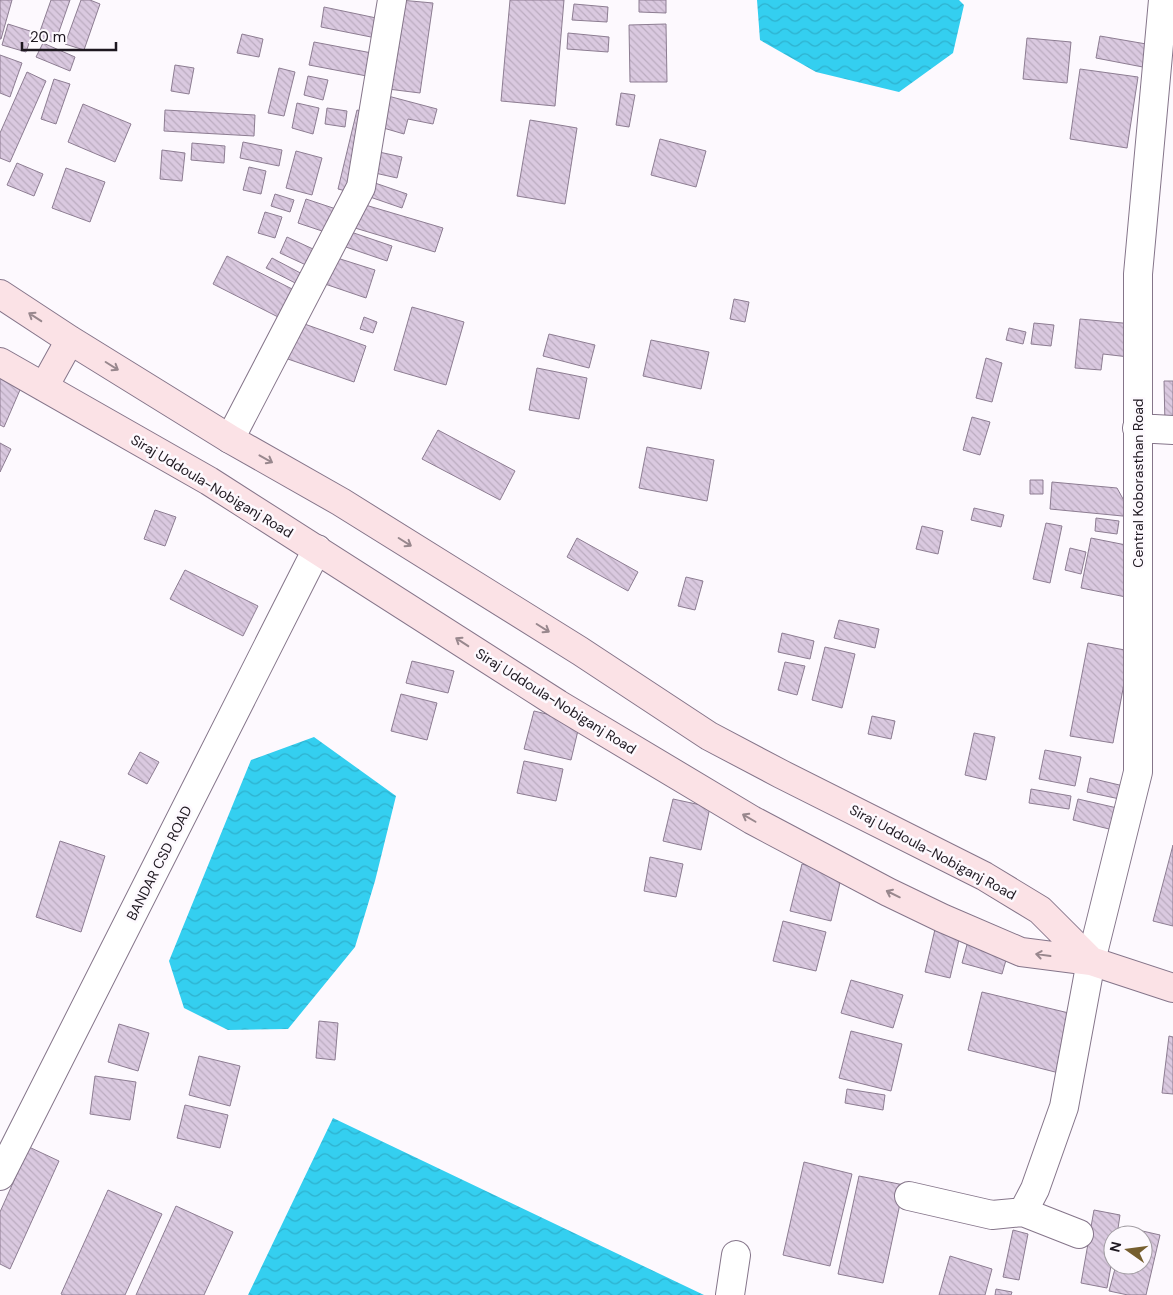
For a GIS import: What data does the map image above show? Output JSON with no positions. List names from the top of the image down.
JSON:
{
  "streets": {
    "main road": ["Siraj Uddoula-Nobiganj Road"],
    "street": ["Central Koborasthan Road", "BANDAR CSD ROAD"]
  },
  "crossings": [
    ["Central Koborasthan Road", "Siraj Uddoula-Nobiganj Road"],
    ["Siraj Uddoula-Nobiganj Road", "BANDAR CSD ROAD"]
  ],
  "scale_bar": "20 m",
  "north": "left"
}
